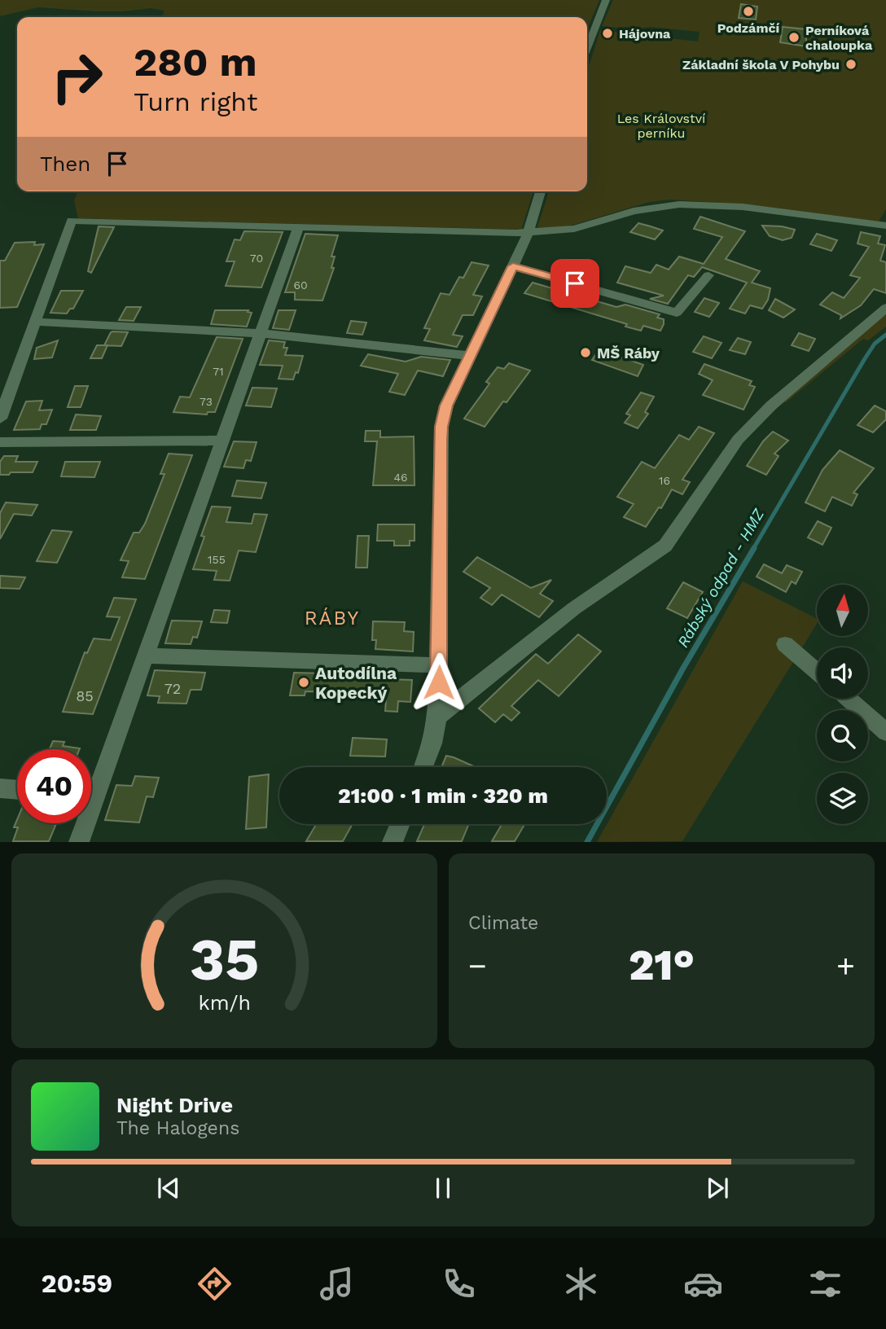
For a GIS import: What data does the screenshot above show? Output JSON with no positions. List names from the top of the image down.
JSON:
{
  "districts": ["RÁBY"],
  "water": ["Rábský odpad - HMZ"],
  "parks": ["Les Království perníku"],
  "places": [
    "Podzámčí",
    "Hájovna",
    "Perníková chaloupka",
    "Základní škola V Pohybu",
    "MŠ Ráby",
    "Autodílna Kopecký"
  ],
  "house_numbers": [
    "70",
    "60",
    "71",
    "73",
    "46",
    "16",
    "155",
    "72",
    "85"
  ],
  "north": "top",
  "page": {
    "turn": ["280 m", "Turn right"],
    "then": "Then",
    "limit": "40",
    "trip": "21:00 · 1 min · 320 m",
    "tile": "Climate",
    "heat": ["−", "21°", "+"],
    "song": ["Night Drive", "The Halogens"],
    "tabs": "20:59",
    "gauge": ["35", "km/h"]
  }
}
